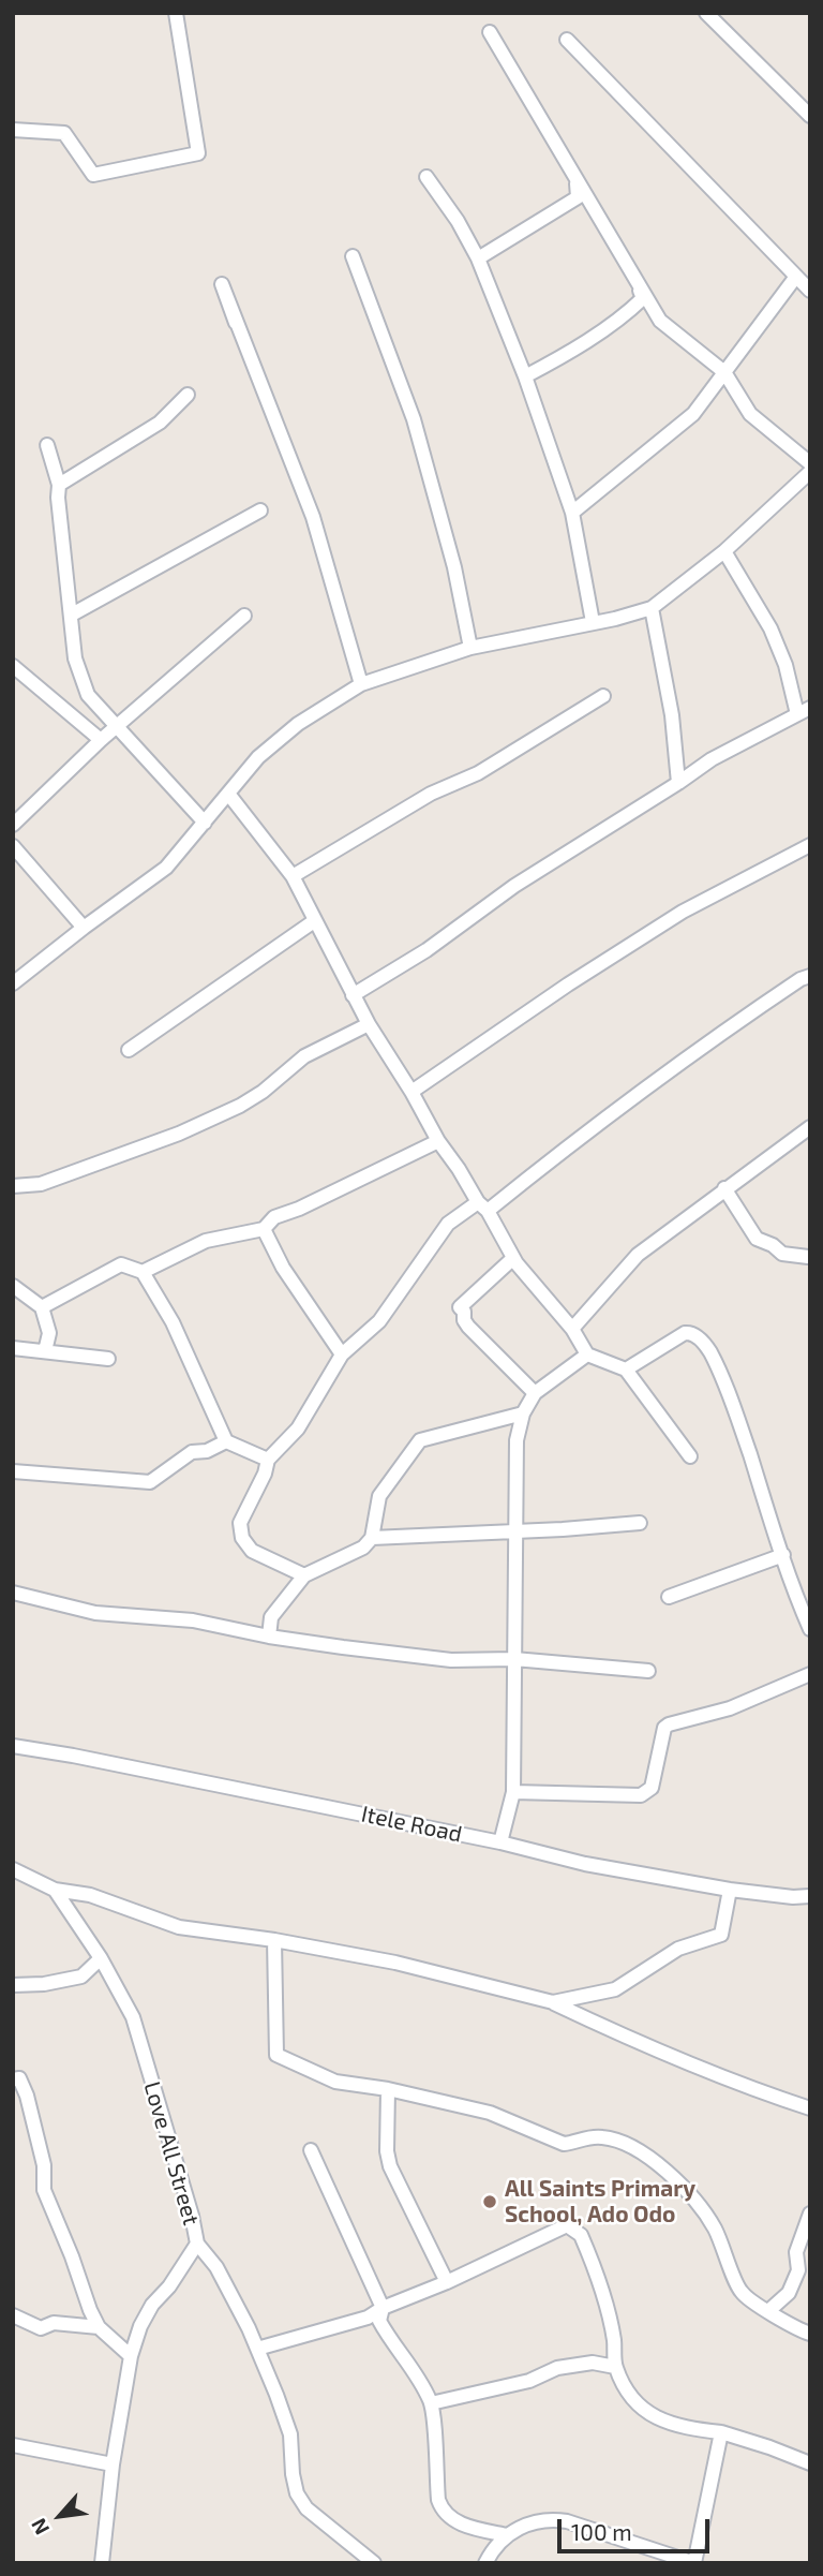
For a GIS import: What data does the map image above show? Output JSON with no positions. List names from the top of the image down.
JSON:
{
  "streets": {
    "street": ["Itele Road", "Love All Street"]
  },
  "places": ["All Saints Primary School, Ado Odo"],
  "scale_bar": "100 m",
  "north": "bottom left"
}
